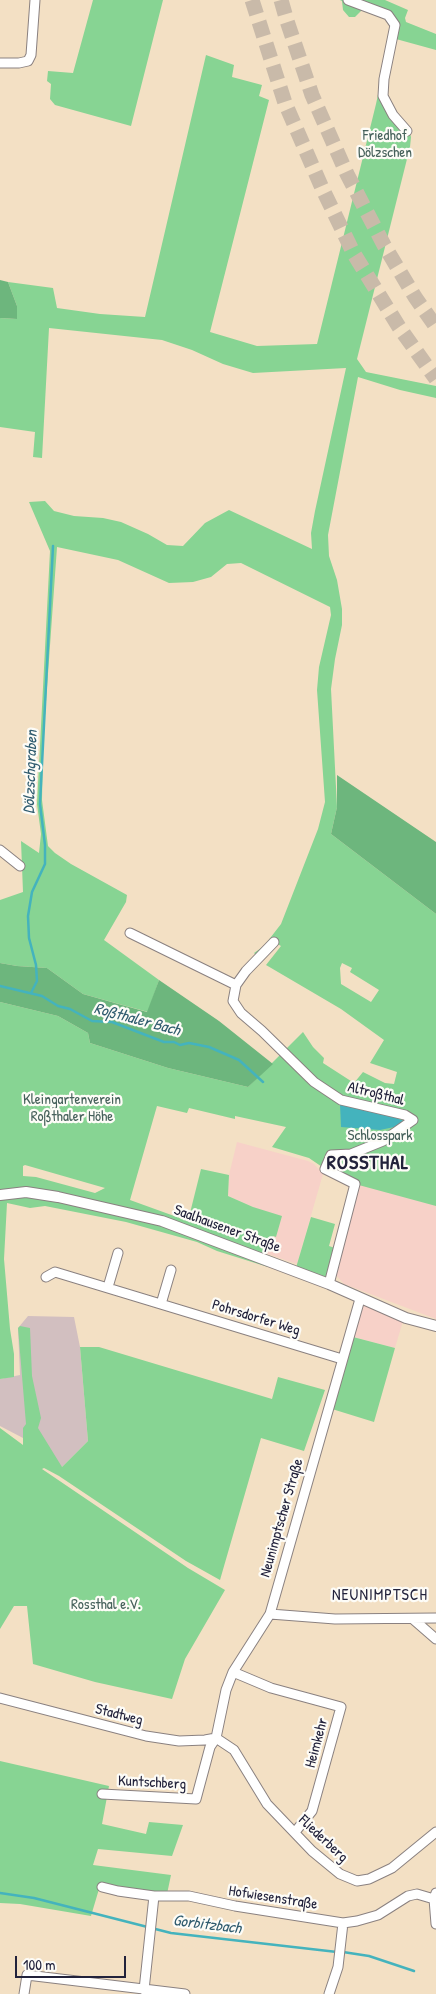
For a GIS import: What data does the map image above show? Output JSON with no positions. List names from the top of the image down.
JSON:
{
  "streets": {
    "street": [
      "Altroßthal",
      "Saalhausener Straße",
      "Pohrsdorfer Weg",
      "Neunimptscher Straße",
      "Stadtweg",
      "Heimkehr",
      "Kuntschberg",
      "Fliederberg",
      "Hofwiesenstraße"
    ]
  },
  "crossings": [
    ["Altroßthal", "Saalhausener Straße"],
    ["Saalhausener Straße", "Neunimptscher Straße"],
    ["Pohrsdorfer Weg", "Neunimptscher Straße"],
    ["Neunimptscher Straße", "Stadtweg"],
    ["Neunimptscher Straße", "Heimkehr"],
    ["Neunimptscher Straße", "Kuntschberg"],
    ["Neunimptscher Straße", "Fliederberg"],
    ["Stadtweg", "Kuntschberg"],
    ["Stadtweg", "Fliederberg"],
    ["Heimkehr", "Fliederberg"],
    ["Kuntschberg", "Fliederberg"]
  ],
  "districts": ["ROSSTHAL", "NEUNIMPTSCH"],
  "water": ["Dölzschgraben", "Roßthaler Bach", "Gorbitzbach"],
  "parks": [
    "Friedhof Dölzschen",
    "Kleingartenverein Roßthaler Höhe",
    "Schlosspark",
    "Rossthal e.V."
  ],
  "scale_bar": "100 m"
}
